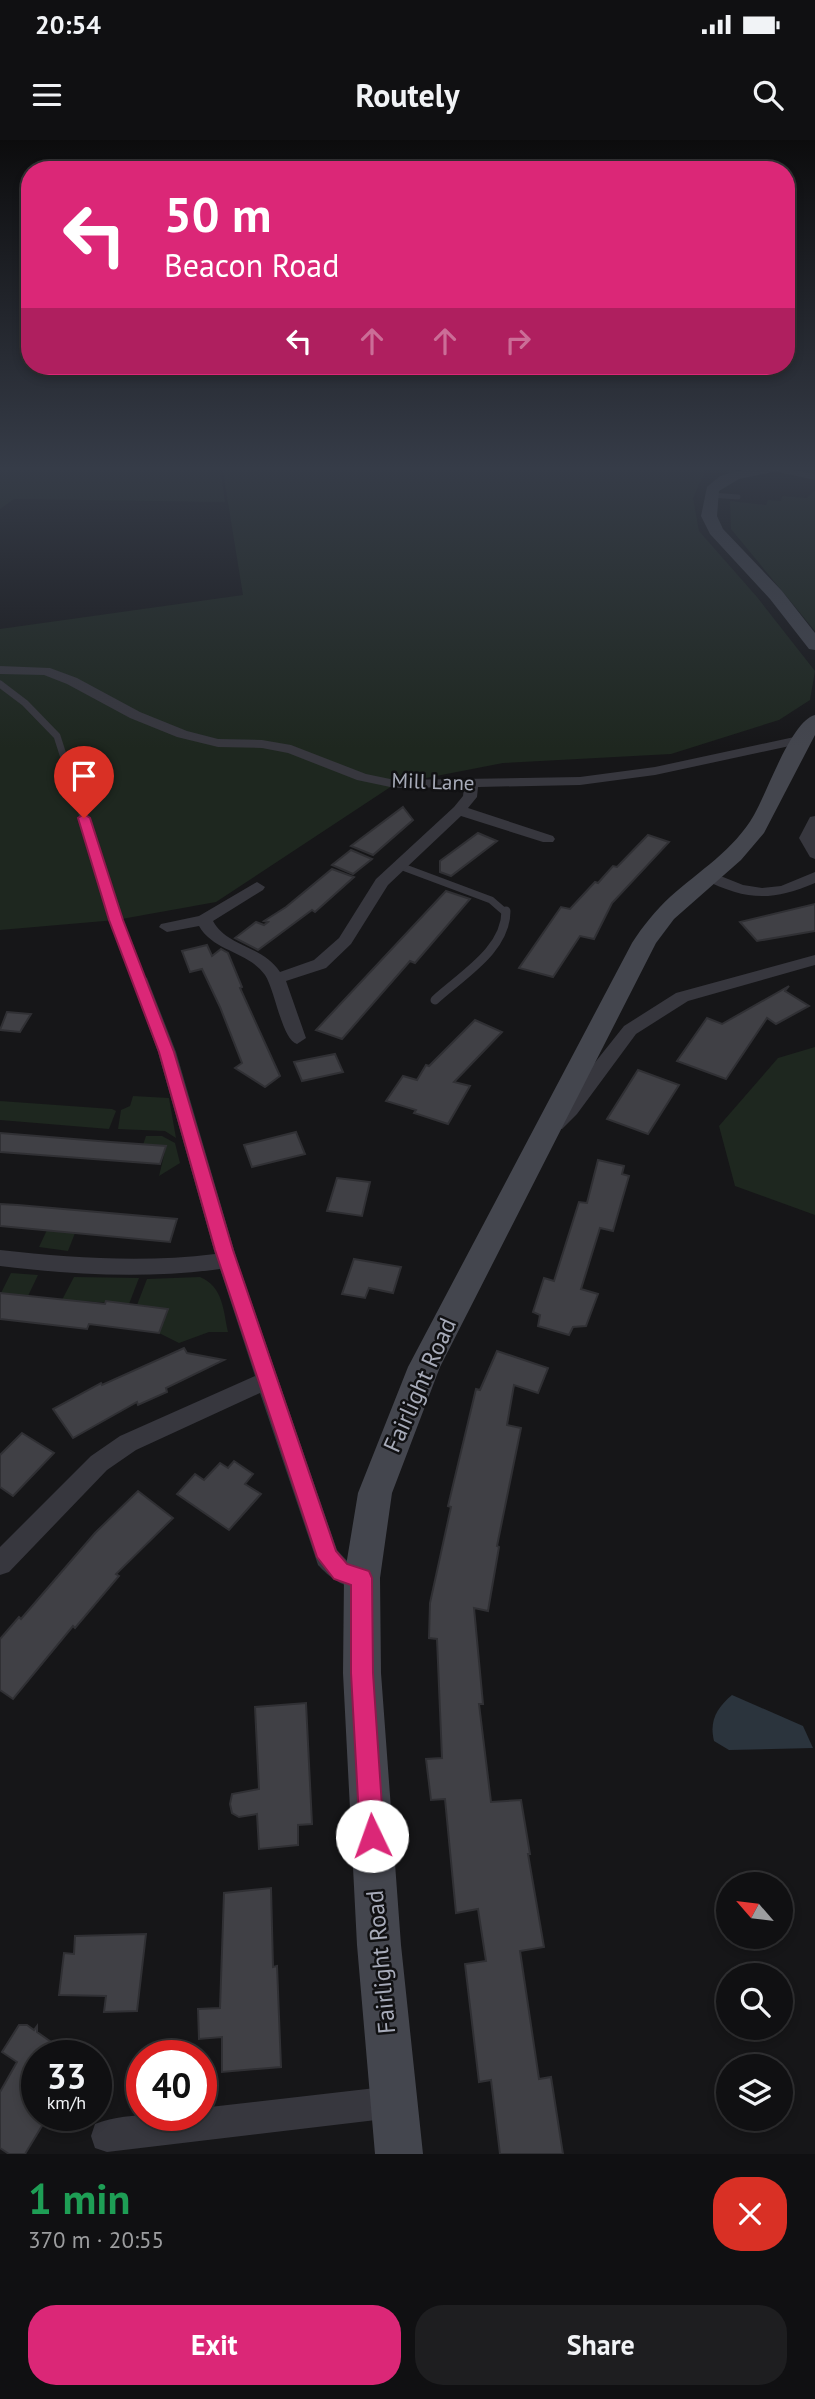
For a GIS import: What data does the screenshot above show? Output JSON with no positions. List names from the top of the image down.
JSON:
{
  "streets": {
    "street": ["Mill Lane", "Fairlight Road"]
  },
  "crossings": [
    ["Mill Lane", "Fairlight Road"]
  ],
  "north": "top left",
  "page": {
    "status": "20:54",
    "header": "Routely",
    "turn": ["50 m", "Beacon Road"],
    "speed": "33 km/h",
    "limit": "40",
    "heading": ["1 min", "370 m · 20:55"],
    "buttons": ["Exit", "Share"]
  }
}
